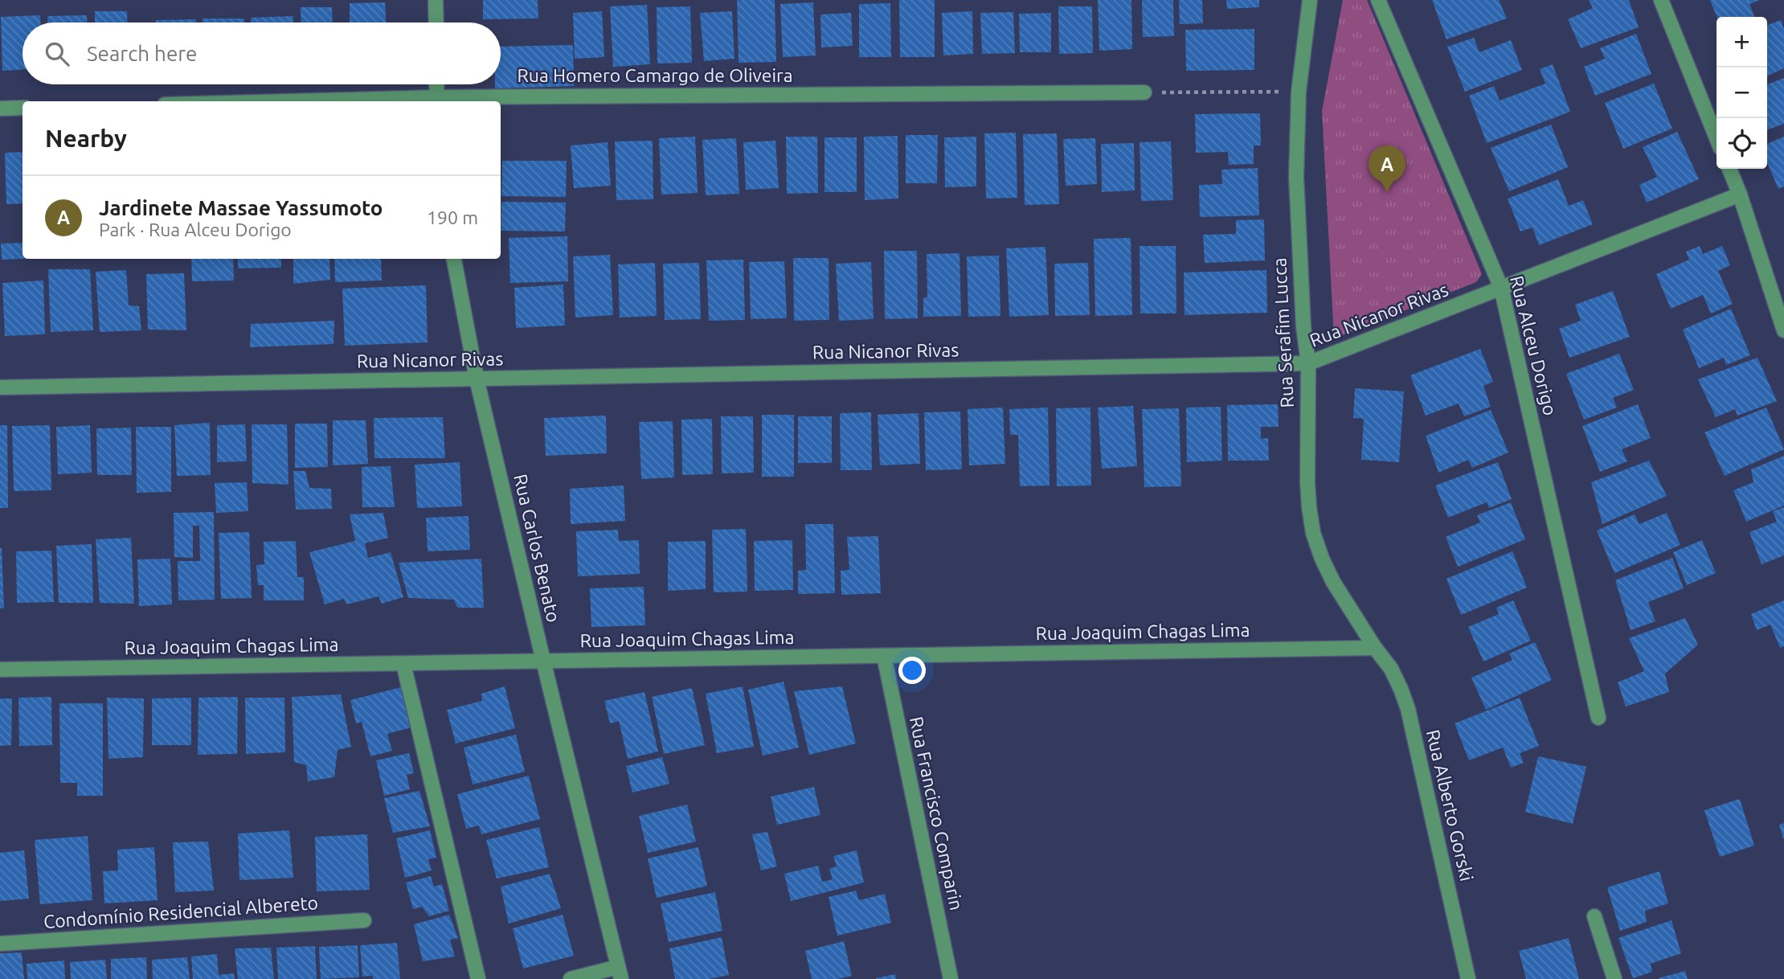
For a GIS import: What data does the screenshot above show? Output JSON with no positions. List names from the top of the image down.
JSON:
{
  "streets": {
    "street": [
      "Rua Homero Camargo de Oliveira",
      "Rua Nicanor Rivas",
      "Rua Serafim Lucca",
      "Rua Alceu Dorigo",
      "Rua Carlos Benato",
      "Rua Joaquim Chagas Lima",
      "Rua Alberto Gorski",
      "Rua Francisco Comparin",
      "Condomínio Residencial Albereto"
    ]
  },
  "crossings": [
    ["Rua Nicanor Rivas", "Rua Serafim Lucca"],
    ["Rua Nicanor Rivas", "Rua Alceu Dorigo"],
    ["Rua Nicanor Rivas", "Rua Carlos Benato"],
    ["Rua Serafim Lucca", "Rua Joaquim Chagas Lima"],
    ["Rua Serafim Lucca", "Rua Alberto Gorski"],
    ["Rua Carlos Benato", "Rua Joaquim Chagas Lima"],
    ["Rua Joaquim Chagas Lima", "Rua Alberto Gorski"],
    ["Rua Joaquim Chagas Lima", "Rua Francisco Comparin"]
  ],
  "page": {
    "map_buttons": ["+", "−"],
    "search": "Search here",
    "heading": "Nearby",
    "pins": "A",
    "list": [
      {
        "mark": "A",
        "name": "Jardinete Massae Yassumoto",
        "note": "Park · Rua Alceu Dorigo",
        "value": "190 m"
      }
    ]
  }
}
